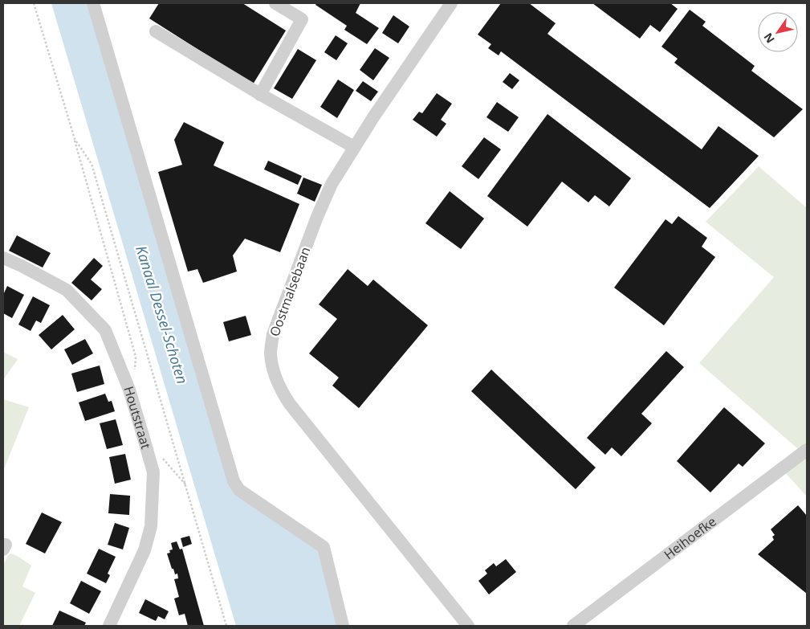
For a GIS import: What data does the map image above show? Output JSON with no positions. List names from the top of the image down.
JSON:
{
  "streets": {
    "street": ["Oostmalsebaan", "Houtstraat", "Heihoefke"]
  },
  "water": ["Kanaal Dessel-Schoten"],
  "north": "bottom left"
}
